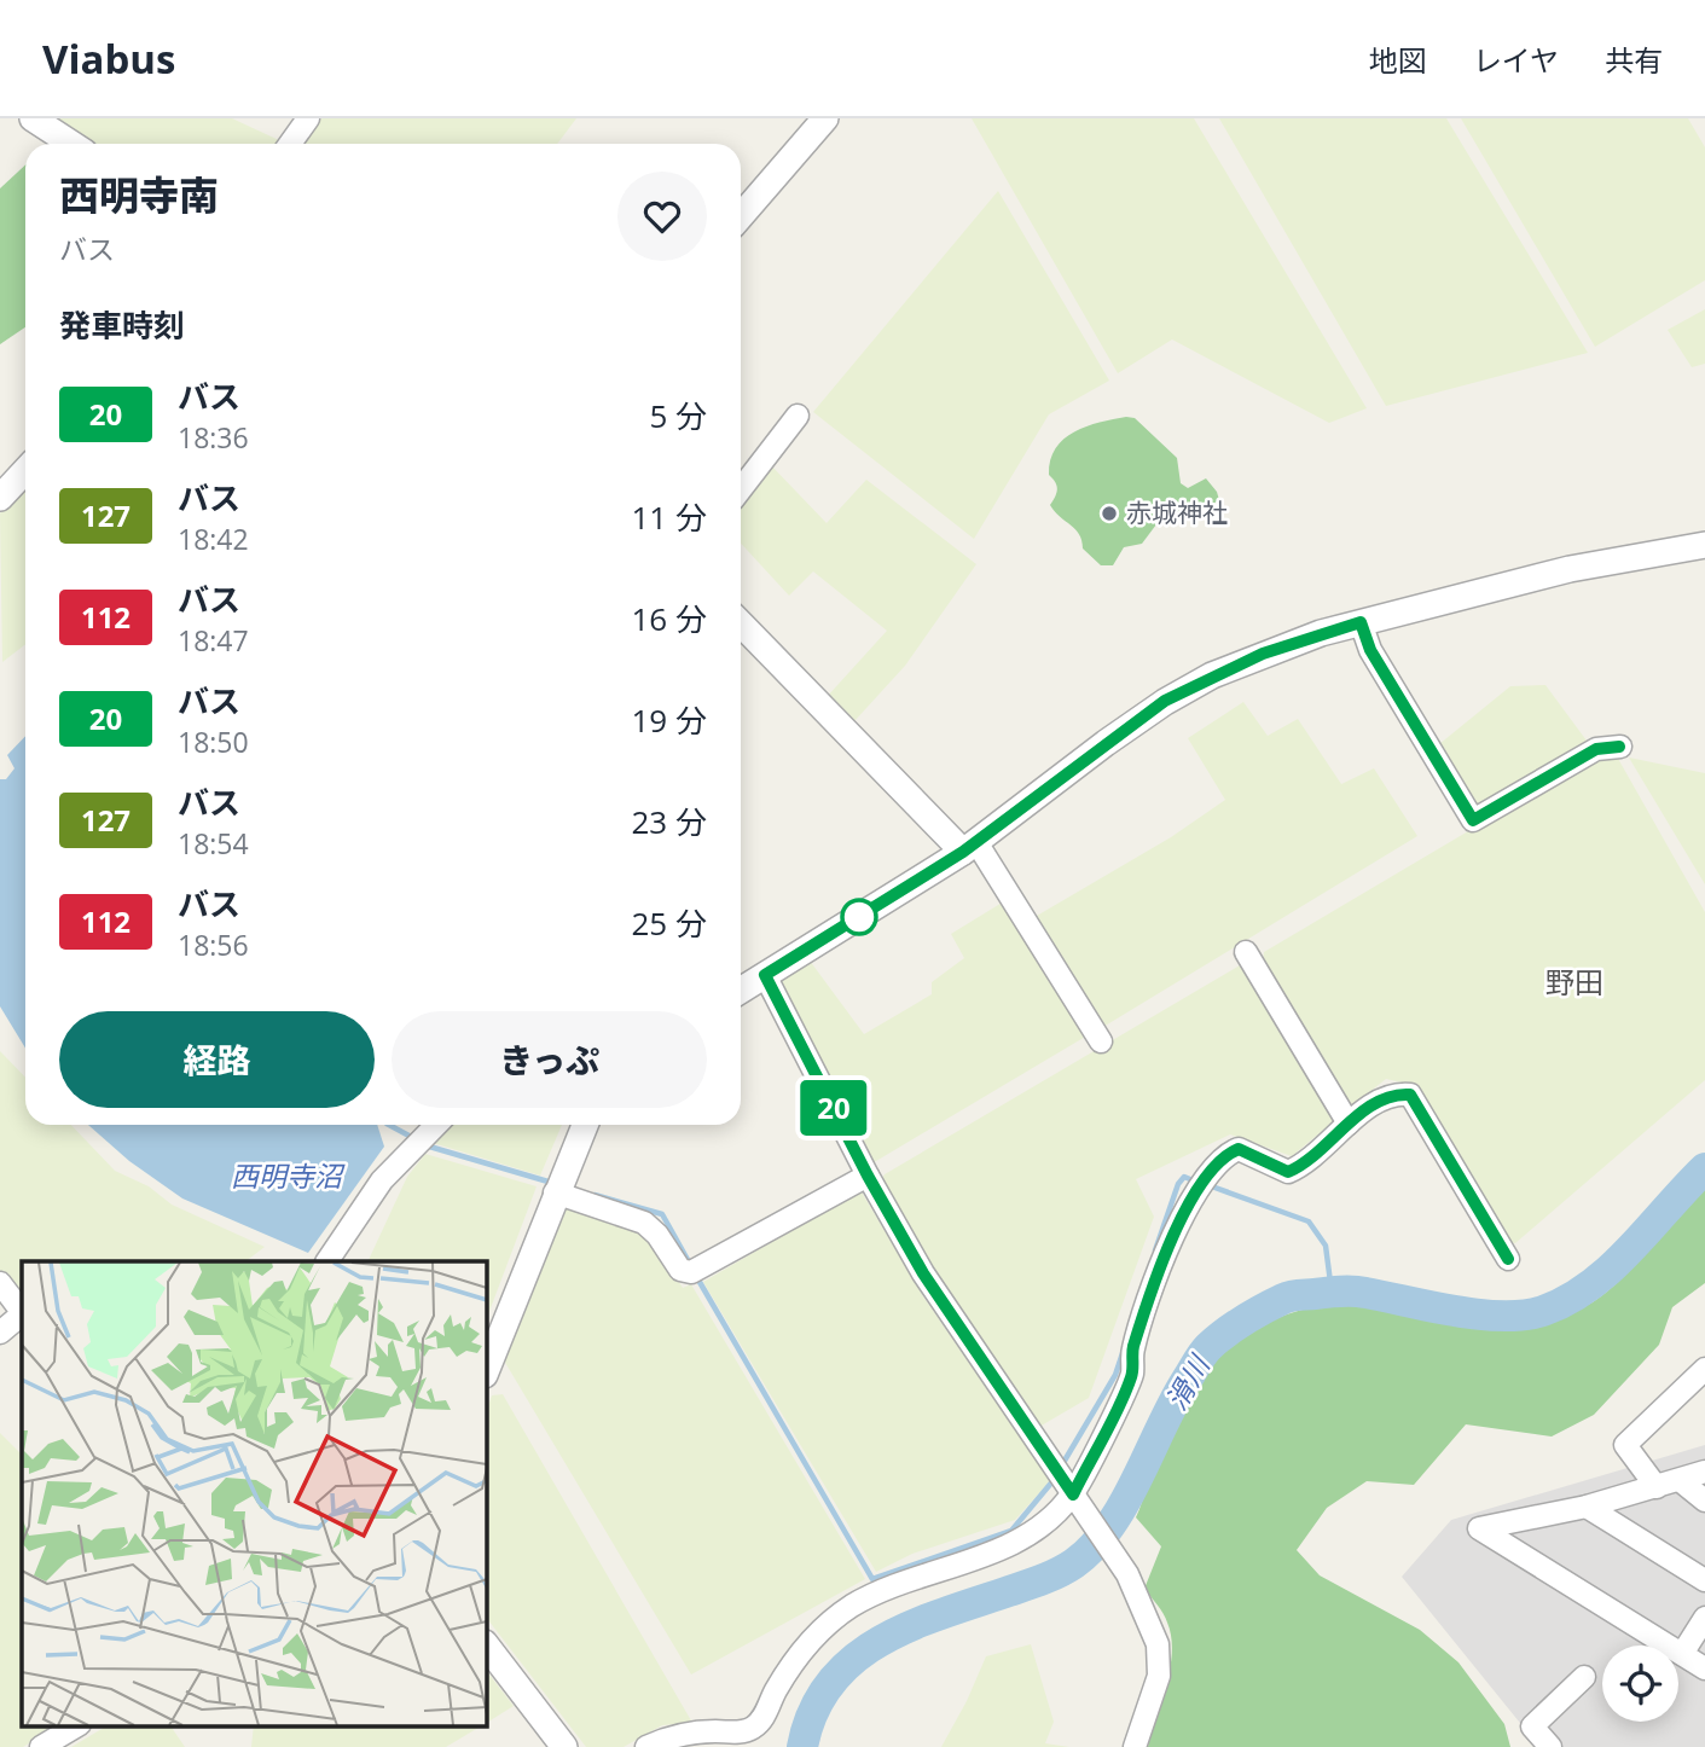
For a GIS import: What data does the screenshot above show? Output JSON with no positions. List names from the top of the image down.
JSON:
{
  "districts": ["野田"],
  "water": ["西明寺沼", "滑川"],
  "places": ["赤城神社"],
  "lines": ["bus line 20"],
  "page": {
    "header": "Viabus",
    "nav": ["地図", "レイヤ", "共有"],
    "on_map": "20",
    "heading": [
      ["西明寺南", "バス"],
      "発車時刻"
    ],
    "list": [
      {
        "mark": "20",
        "name": "バス",
        "note": "18:36",
        "value": "5 分"
      },
      {
        "mark": "127",
        "name": "バス",
        "note": "18:42",
        "value": "11 分"
      },
      {
        "mark": "112",
        "name": "バス",
        "note": "18:47",
        "value": "16 分"
      },
      {
        "mark": "20",
        "name": "バス",
        "note": "18:50",
        "value": "19 分"
      },
      {
        "mark": "127",
        "name": "バス",
        "note": "18:54",
        "value": "23 分"
      },
      {
        "mark": "112",
        "name": "バス",
        "note": "18:56",
        "value": "25 分"
      }
    ],
    "buttons": ["経路", "きっぷ"]
  }
}
